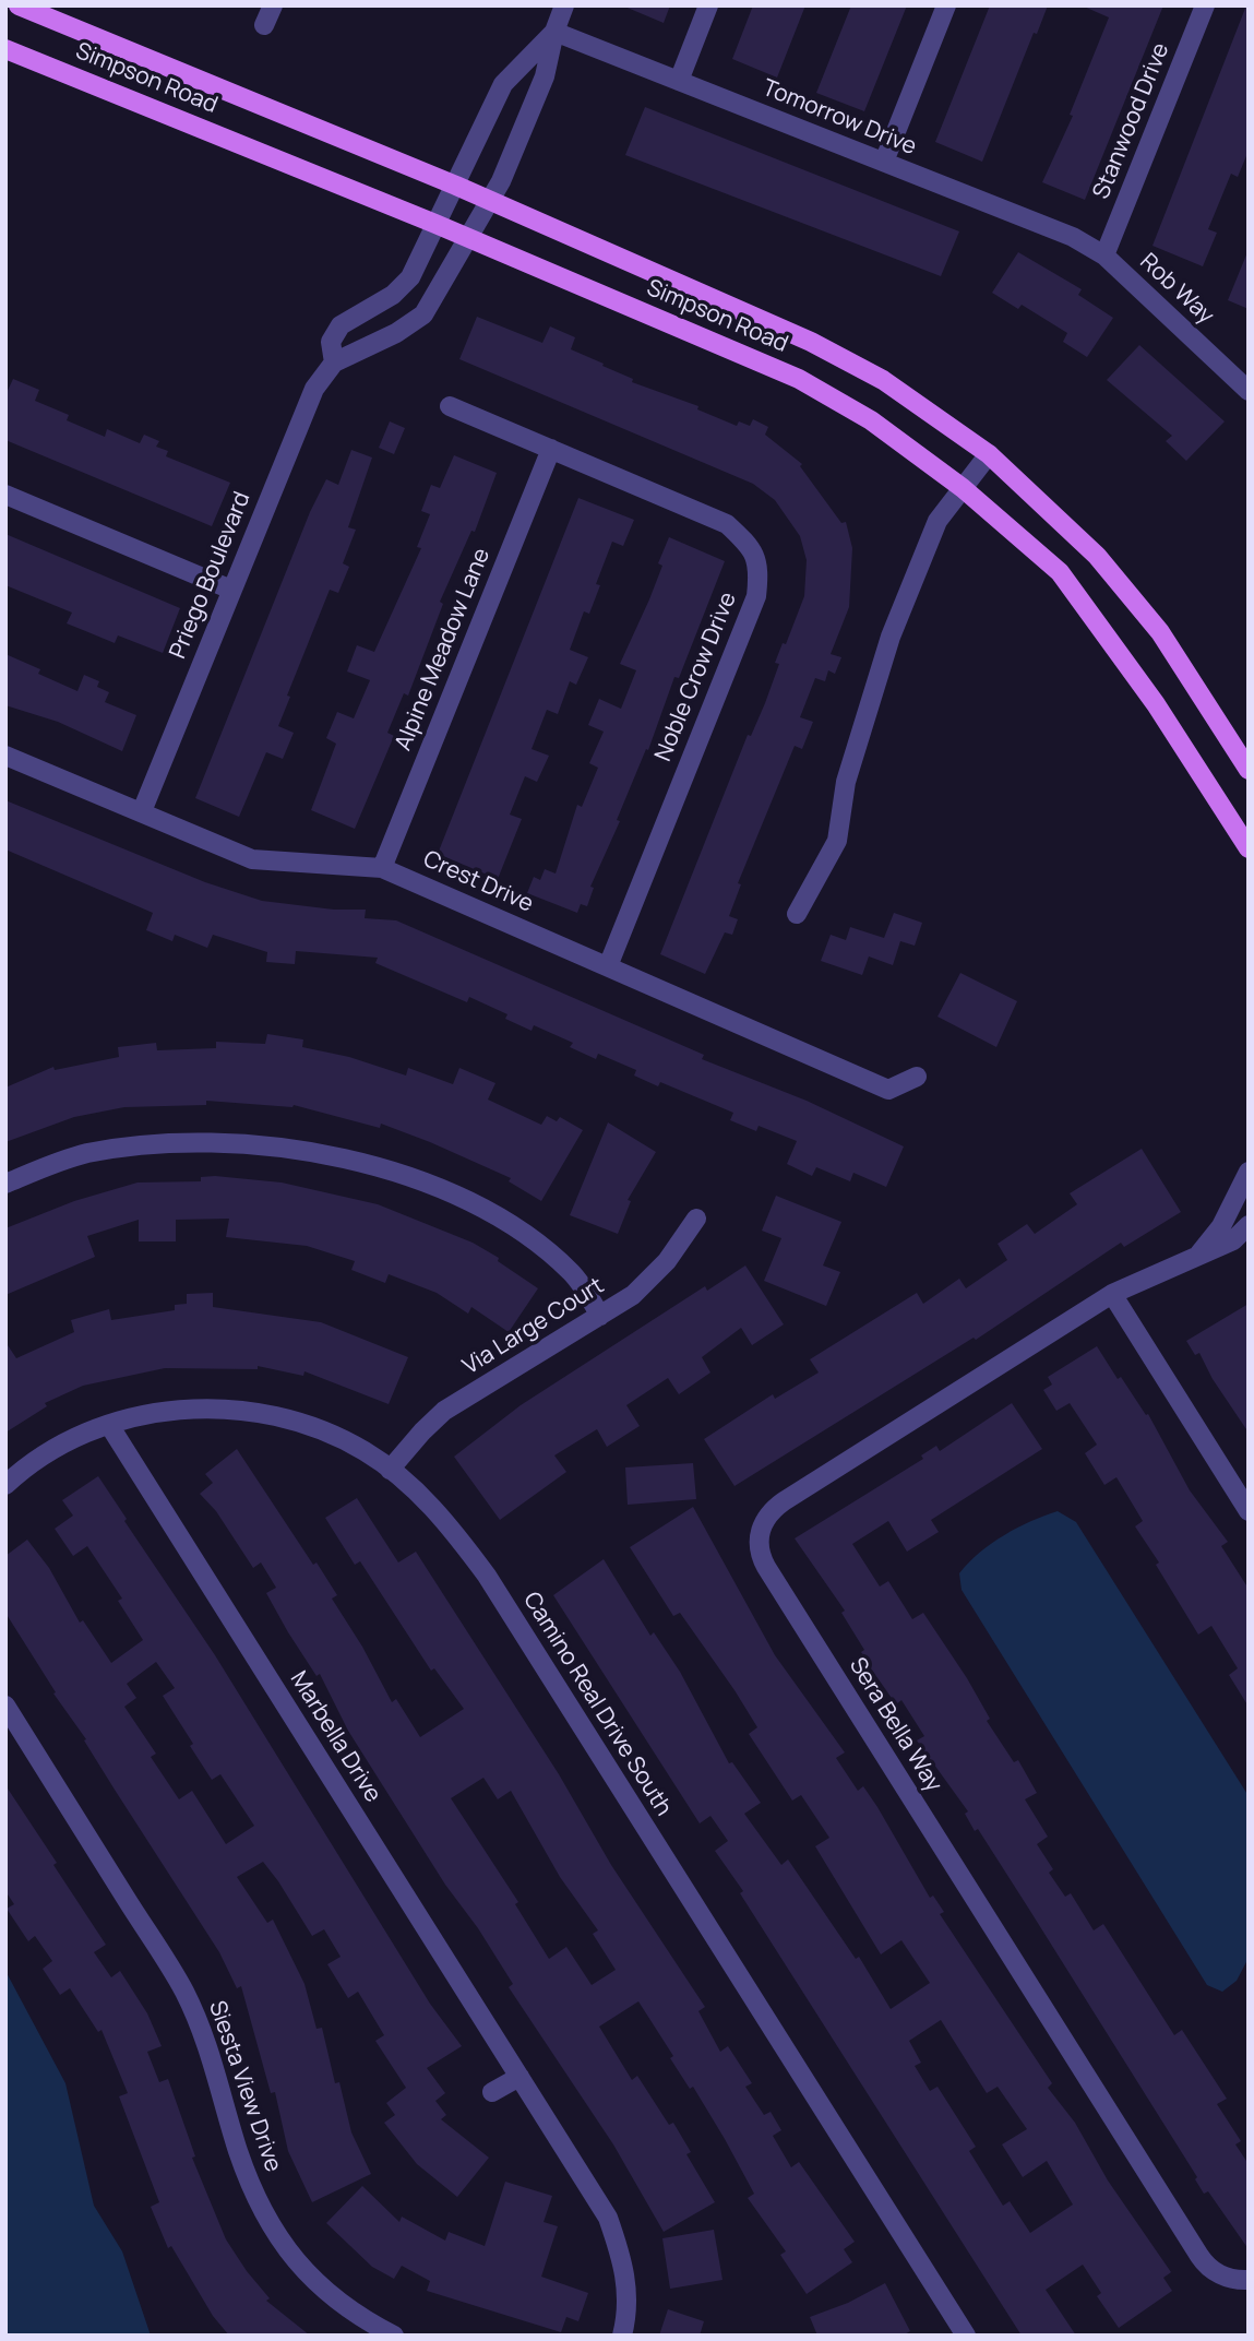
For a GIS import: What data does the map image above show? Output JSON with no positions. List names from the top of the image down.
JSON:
{
  "streets": {
    "main road": ["Simpson Road"],
    "street": [
      "Tomorrow Drive",
      "Stanwood Drive",
      "Rob Way",
      "Priego Boulevard",
      "Alpine Meadow Lane",
      "Noble Crow Drive",
      "Crest Drive",
      "Via Large Court",
      "Camino Real Drive South",
      "Sera Bella Way",
      "Marbella Drive",
      "Siesta View Drive"
    ]
  },
  "crossings": [
    ["Simpson Road", "Priego Boulevard"],
    ["Tomorrow Drive", "Stanwood Drive"],
    ["Tomorrow Drive", "Rob Way"],
    ["Tomorrow Drive", "Priego Boulevard"],
    ["Stanwood Drive", "Rob Way"],
    ["Priego Boulevard", "Crest Drive"],
    ["Alpine Meadow Lane", "Noble Crow Drive"],
    ["Alpine Meadow Lane", "Crest Drive"],
    ["Noble Crow Drive", "Crest Drive"],
    ["Via Large Court", "Camino Real Drive South"],
    ["Camino Real Drive South", "Marbella Drive"]
  ]
}
